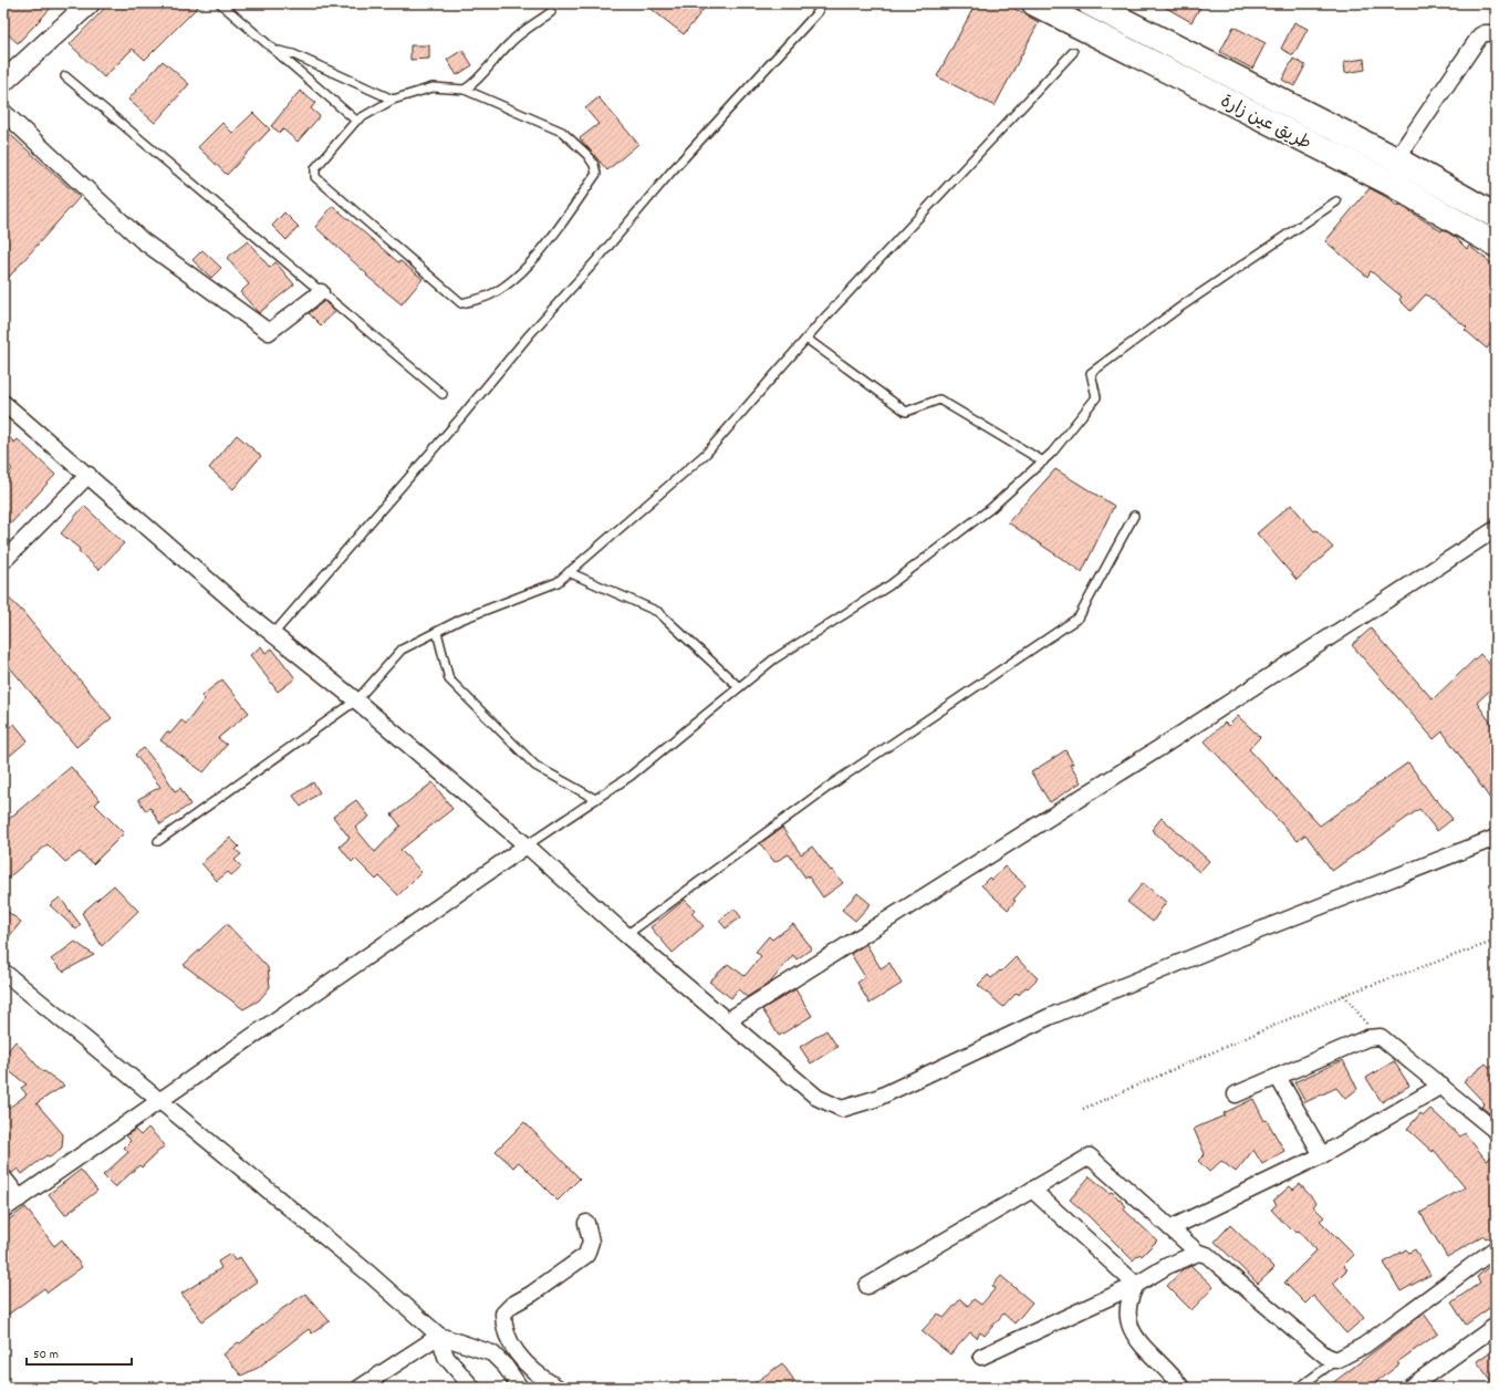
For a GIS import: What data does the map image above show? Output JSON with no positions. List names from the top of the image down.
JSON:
{
  "streets": {
    "main road": ["طريق عين زارة"]
  },
  "scale_bar": "50 m"
}
